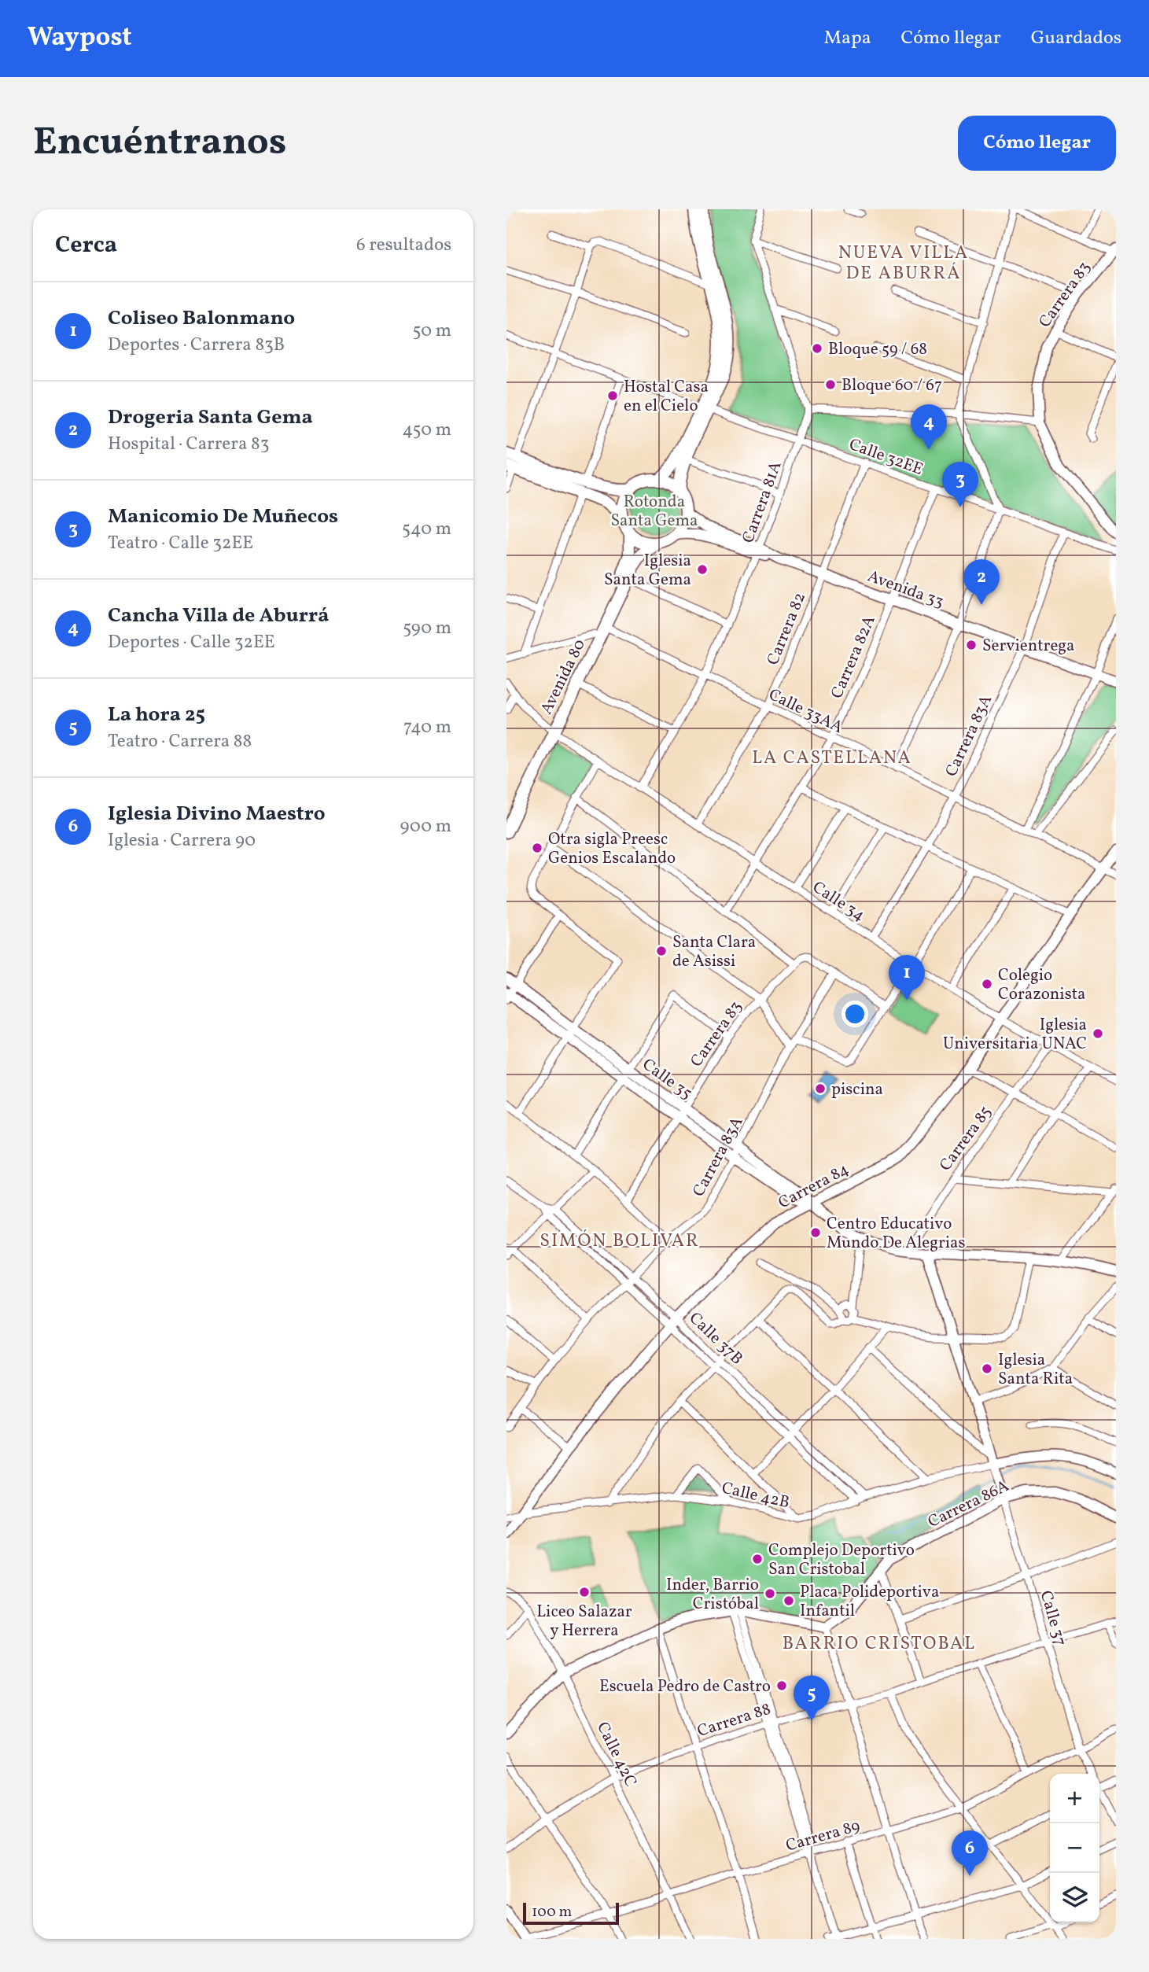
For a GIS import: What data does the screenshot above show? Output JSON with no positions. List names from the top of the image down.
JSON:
{
  "streets": {
    "main road": ["Avenida 80"],
    "street": [
      "Carrera 83",
      "Calle 32EE",
      "Carrera 81A",
      "Avenida 33",
      "Carrera 82",
      "Carrera 82A",
      "Calle 33AA",
      "Carrera 83A",
      "Calle 34",
      "Calle 35",
      "Carrera 85",
      "Carrera 84",
      "Calle 37B",
      "Calle 42B",
      "Carrera 86A",
      "Calle 37",
      "Carrera 88",
      "Calle 42C",
      "Carrera 89"
    ]
  },
  "crossings": [
    ["Carrera 83", "Carrera 83A"],
    ["Carrera 83", "Calle 35"],
    ["Calle 32EE", "Carrera 81A"],
    ["Calle 32EE", "Carrera 82"],
    ["Calle 32EE", "Carrera 82A"],
    ["Calle 32EE", "Carrera 83A"],
    ["Carrera 81A", "Avenida 33"],
    ["Carrera 81A", "Calle 33AA"],
    ["Carrera 81A", "Calle 34"],
    ["Avenida 33", "Carrera 82"],
    ["Avenida 33", "Carrera 82A"],
    ["Avenida 33", "Avenida 80"],
    ["Avenida 33", "Carrera 83A"],
    ["Carrera 82", "Calle 33AA"],
    ["Carrera 82", "Calle 34"],
    ["Carrera 82A", "Calle 33AA"],
    ["Carrera 82A", "Calle 34"],
    ["Avenida 80", "Calle 33AA"],
    ["Avenida 80", "Calle 34"],
    ["Calle 33AA", "Carrera 83A"],
    ["Calle 33AA", "Carrera 84"],
    ["Carrera 83A", "Calle 34"],
    ["Carrera 83A", "Calle 35"],
    ["Carrera 83A", "Calle 37B"],
    ["Calle 34", "Carrera 85"],
    ["Calle 34", "Carrera 84"],
    ["Calle 35", "Carrera 85"],
    ["Calle 35", "Carrera 84"],
    ["Carrera 84", "Calle 37B"],
    ["Carrera 84", "Calle 42B"],
    ["Calle 37B", "Calle 42B"],
    ["Calle 42B", "Carrera 86A"],
    ["Calle 42B", "Calle 37"],
    ["Carrera 86A", "Calle 37"],
    ["Calle 37", "Carrera 88"],
    ["Calle 37", "Carrera 89"],
    ["Carrera 88", "Calle 42C"],
    ["Calle 42C", "Carrera 89"]
  ],
  "districts": [
    "NUEVA VILLA DE ABURRÁ",
    "LA CASTELLANA",
    "SIMÓN BOLIVAR",
    "BARRIO CRISTOBAL"
  ],
  "parks": ["Rotonda Santa Gema"],
  "places": [
    "Bloque 59 / 68",
    "Bloque 60 / 67",
    "Hostal Casa en el Cielo",
    "Iglesia Santa Gema",
    "Servientrega",
    "Otra sigla Preesc Genios Escalando",
    "Santa Clara de Asissi",
    "Colegio Corazonista",
    "Iglesia Universitaria UNAC",
    "piscina",
    "Centro Educativo Mundo De Alegrias",
    "Iglesia Santa Rita",
    "Complejo Deportivo San Cristobal",
    "Liceo Salazar y Herrera",
    "Inder, Barrio Cristóbal",
    "Placa Polideportiva Infantil",
    "Escuela Pedro de Castro"
  ],
  "scale_bar": "100 m",
  "page": {
    "header": "Waypost",
    "nav": ["Mapa", "Cómo llegar", "Guardados"],
    "buttons": "Cómo llegar",
    "title": "Encuéntranos",
    "heading": ["Cerca", "6 resultados"],
    "list": [
      {
        "mark": "1",
        "name": "Coliseo Balonmano",
        "note": "Deportes · Carrera 83B",
        "value": "50 m"
      },
      {
        "mark": "2",
        "name": "Drogeria Santa Gema",
        "note": "Hospital · Carrera 83",
        "value": "450 m"
      },
      {
        "mark": "3",
        "name": "Manicomio De Muñecos",
        "note": "Teatro · Calle 32EE",
        "value": "540 m"
      },
      {
        "mark": "4",
        "name": "Cancha Villa de Aburrá",
        "note": "Deportes · Calle 32EE",
        "value": "590 m"
      },
      {
        "mark": "5",
        "name": "La hora 25",
        "note": "Teatro · Carrera 88",
        "value": "740 m"
      },
      {
        "mark": "6",
        "name": "Iglesia Divino Maestro",
        "note": "Iglesia · Carrera 90",
        "value": "900 m"
      }
    ],
    "pins": [
      "4",
      "3",
      "2",
      "1",
      "5",
      "6"
    ],
    "map_buttons": ["+", "−"],
    "scale": "100 m"
  }
}
